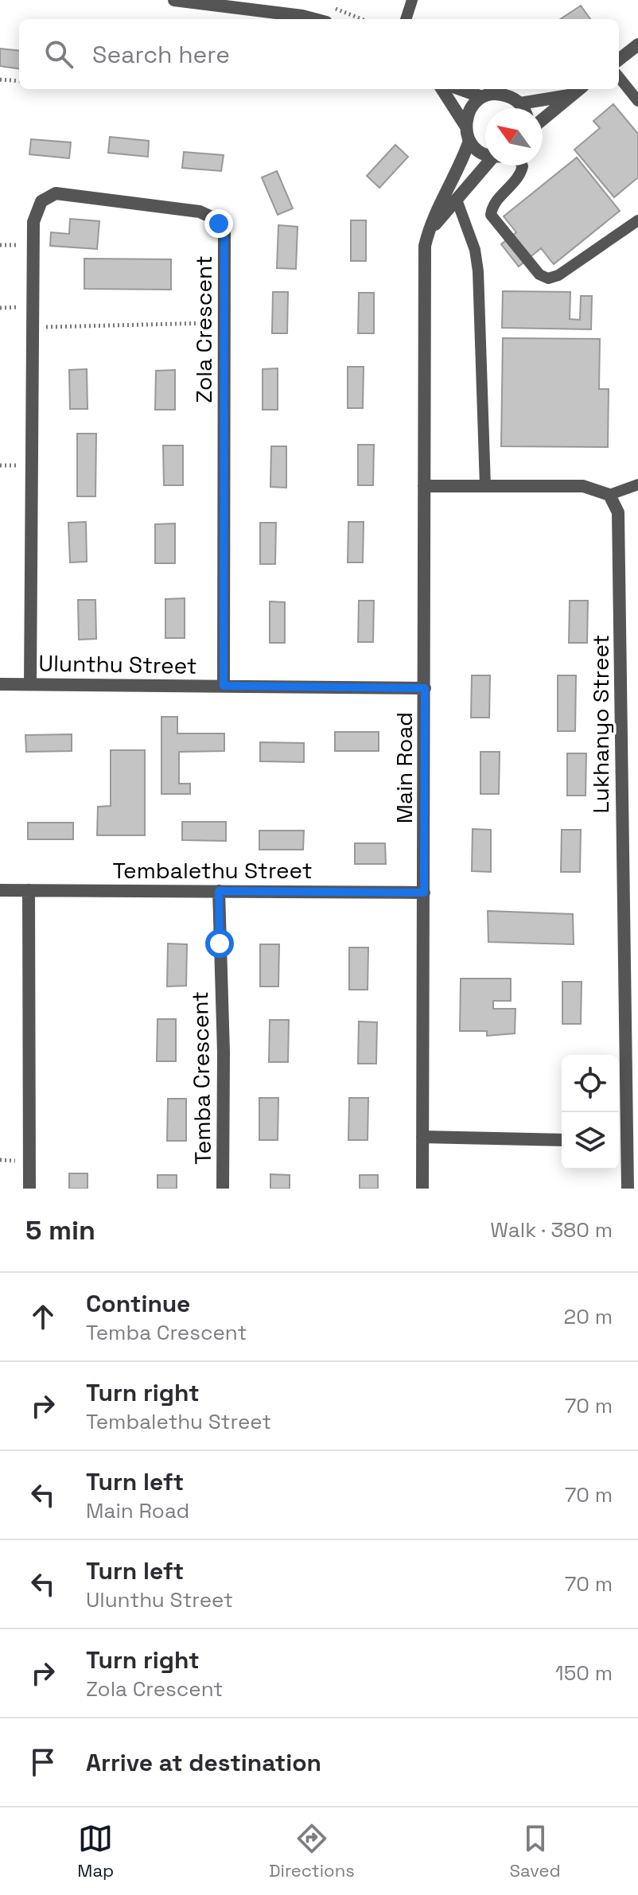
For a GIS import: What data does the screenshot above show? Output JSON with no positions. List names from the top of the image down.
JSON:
{
  "streets": {
    "street": [
      "Zola Crescent",
      "Ulunthu Street",
      "Lukhanyo Street",
      "Main Road",
      "Tembalethu Street",
      "Temba Crescent"
    ]
  },
  "crossings": [
    ["Zola Crescent", "Ulunthu Street"],
    ["Ulunthu Street", "Main Road"],
    ["Main Road", "Tembalethu Street"],
    ["Tembalethu Street", "Temba Crescent"]
  ],
  "north": "top left",
  "page": {
    "search": "Search here",
    "heading": ["5 min", "Walk · 380 m"],
    "list": [
      ["Continue", "Temba Crescent", "20 m"],
      ["Turn right", "Tembalethu Street", "70 m"],
      ["Turn left", "Main Road", "70 m"],
      ["Turn left", "Ulunthu Street", "70 m"],
      ["Turn right", "Zola Crescent", "150 m"],
      "Arrive at destination"
    ],
    "nav": ["Map", "Directions", "Saved"]
  }
}
